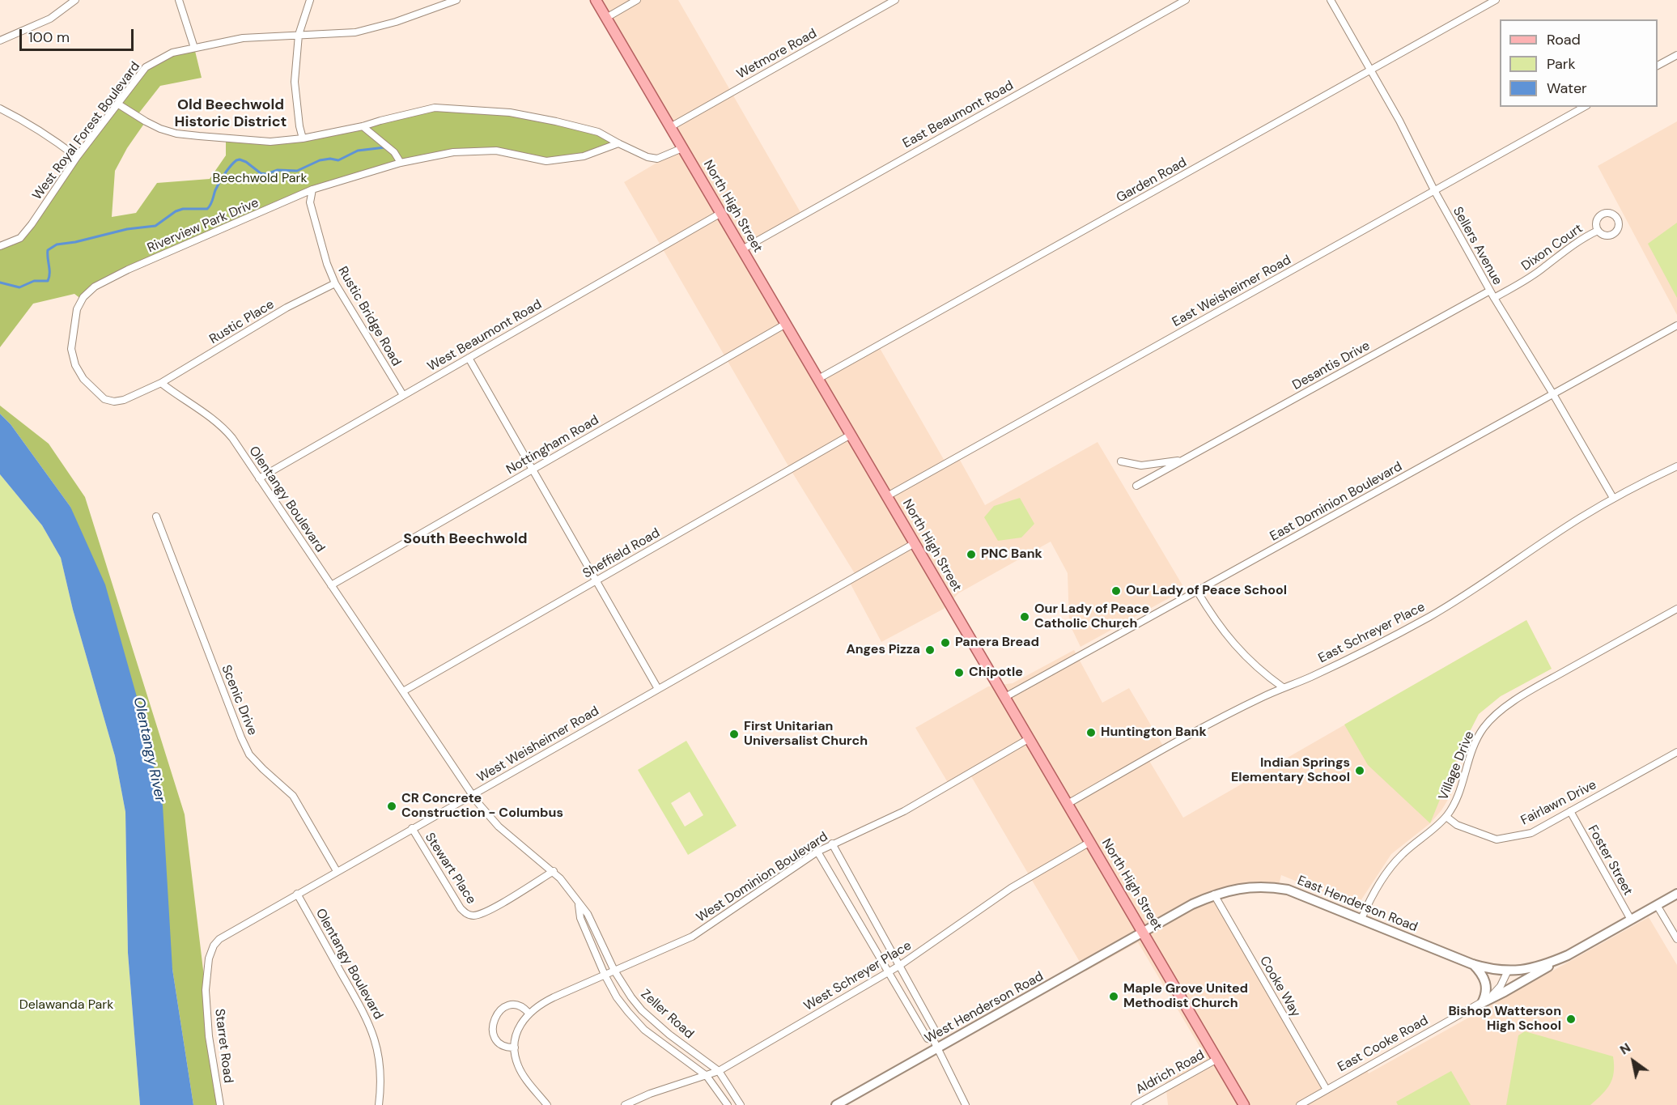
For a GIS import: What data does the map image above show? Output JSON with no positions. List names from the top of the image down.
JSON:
{
  "streets": {
    "main road": ["North High Street", "East Henderson Road", "West Henderson Road"],
    "street": [
      "Wetmore Road",
      "East Beaumont Road",
      "West Royal Forest Boulevard",
      "Garden Road",
      "Riverview Park Drive",
      "Sellers Avenue",
      "Dixon Court",
      "East Weisheimer Road",
      "Rustic Bridge Road",
      "Rustic Place",
      "West Beaumont Road",
      "Desantis Drive",
      "Nottingham Road",
      "Olentangy Boulevard",
      "East Dominion Boulevard",
      "Sheffield Road",
      "East Schreyer Place",
      "Scenic Drive",
      "West Weisheimer Road",
      "Village Drive",
      "Fairlawn Drive",
      "Foster Street",
      "Stewart Place",
      "West Dominion Boulevard",
      "West Schreyer Place",
      "Cooke Way",
      "Zeller Road",
      "East Cooke Road",
      "Starret Road",
      "Aldrich Road"
    ]
  },
  "crossings": [
    ["Wetmore Road", "North High Street"],
    ["East Beaumont Road", "North High Street"],
    ["Garden Road", "North High Street"],
    ["Garden Road", "Sellers Avenue"],
    ["North High Street", "East Weisheimer Road"],
    ["North High Street", "West Beaumont Road"],
    ["North High Street", "Nottingham Road"],
    ["North High Street", "East Dominion Boulevard"],
    ["North High Street", "Sheffield Road"],
    ["North High Street", "East Schreyer Place"],
    ["North High Street", "West Weisheimer Road"],
    ["North High Street", "West Dominion Boulevard"],
    ["North High Street", "East Henderson Road"],
    ["North High Street", "West Schreyer Place"],
    ["North High Street", "West Henderson Road"],
    ["North High Street", "Aldrich Road"],
    ["Riverview Park Drive", "Rustic Bridge Road"],
    ["Riverview Park Drive", "Rustic Place"],
    ["Riverview Park Drive", "Olentangy Boulevard"],
    ["Sellers Avenue", "Dixon Court"],
    ["Sellers Avenue", "East Weisheimer Road"],
    ["Sellers Avenue", "Desantis Drive"],
    ["Sellers Avenue", "East Dominion Boulevard"],
    ["Sellers Avenue", "East Schreyer Place"],
    ["Rustic Bridge Road", "Rustic Place"],
    ["Rustic Bridge Road", "West Beaumont Road"],
    ["Rustic Place", "Olentangy Boulevard"],
    ["West Beaumont Road", "Olentangy Boulevard"],
    ["Nottingham Road", "Olentangy Boulevard"],
    ["Olentangy Boulevard", "Sheffield Road"],
    ["Olentangy Boulevard", "West Weisheimer Road"],
    ["Olentangy Boulevard", "Zeller Road"],
    ["Scenic Drive", "West Weisheimer Road"],
    ["West Weisheimer Road", "Stewart Place"],
    ["West Weisheimer Road", "Zeller Road"],
    ["West Weisheimer Road", "Starret Road"],
    ["Village Drive", "Fairlawn Drive"],
    ["Village Drive", "East Henderson Road"],
    ["Fairlawn Drive", "Foster Street"],
    ["Stewart Place", "Zeller Road"],
    ["West Dominion Boulevard", "Zeller Road"],
    ["East Henderson Road", "Cooke Way"],
    ["East Henderson Road", "West Henderson Road"],
    ["East Henderson Road", "East Cooke Road"],
    ["West Schreyer Place", "Zeller Road"],
    ["Cooke Way", "East Cooke Road"]
  ],
  "districts": ["Old Beechwold Historic District", "South Beechwold"],
  "water": ["Olentangy River"],
  "parks": ["Beechwold Park", "Delawanda Park"],
  "places": [
    "PNC Bank",
    "Our Lady of Peace School",
    "Our Lady of Peace Catholic Church",
    "Panera Bread",
    "Anges Pizza",
    "Chipotle",
    "Huntington Bank",
    "First Unitarian Universalist Church",
    "Indian Springs Elementary School",
    "CR Concrete Construction - Columbus",
    "Maple Grove United Methodist Church",
    "Bishop Watterson High School"
  ],
  "legend": ["Road", "Park", "Water"],
  "scale_bar": "100 m",
  "north": "top left"
}
